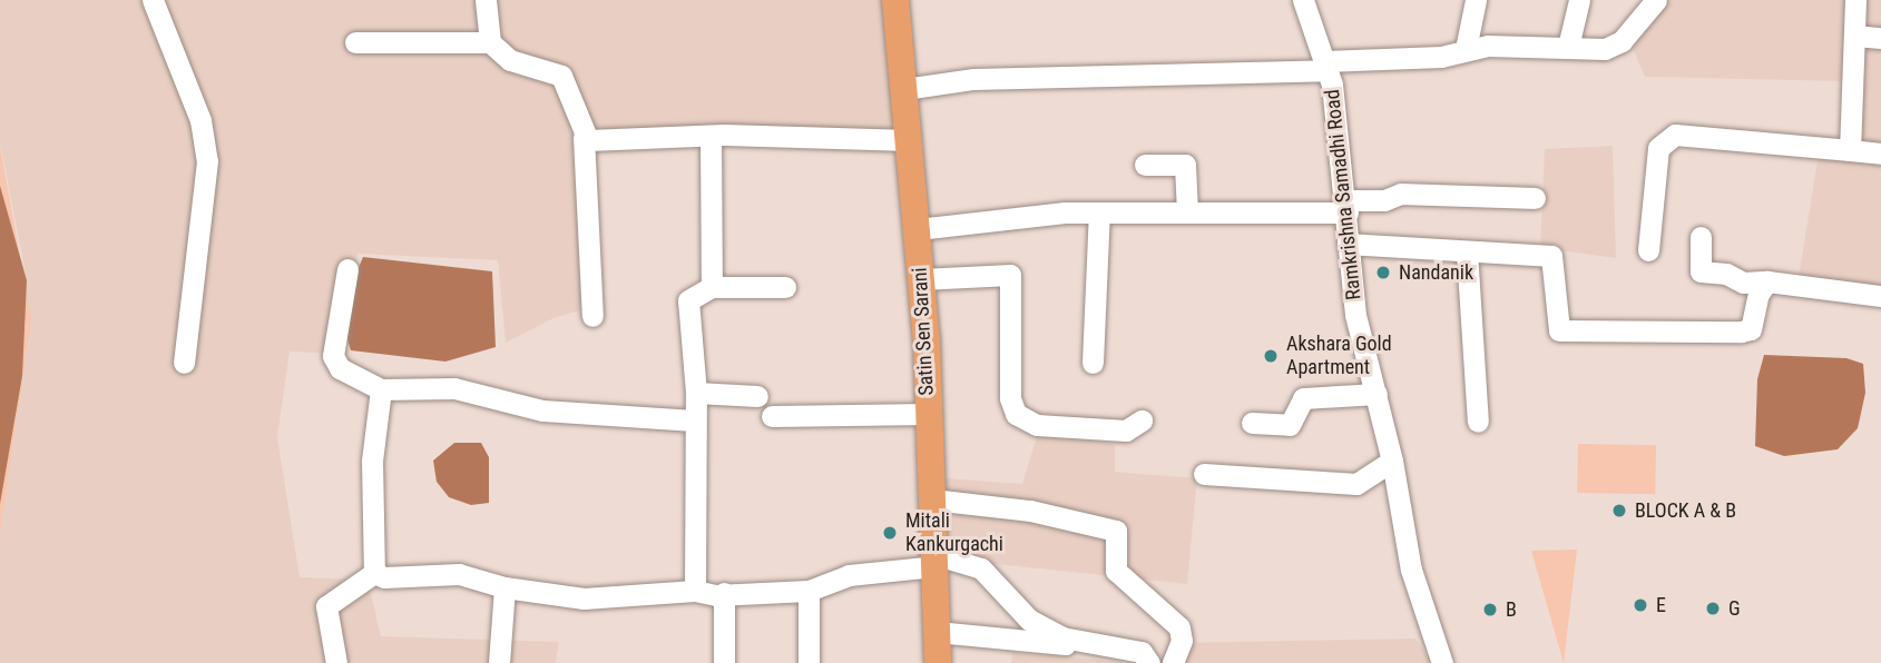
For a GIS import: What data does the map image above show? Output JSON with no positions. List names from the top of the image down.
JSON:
{
  "streets": {
    "main road": ["Satin Sen Sarani"],
    "street": ["Ramkrishna Samadhi Road"]
  },
  "places": [
    "Nandanik",
    "Akshara Gold Apartment",
    "BLOCK A & B",
    "Mitali Kankurgachi",
    "E",
    "G",
    "B"
  ]
}
